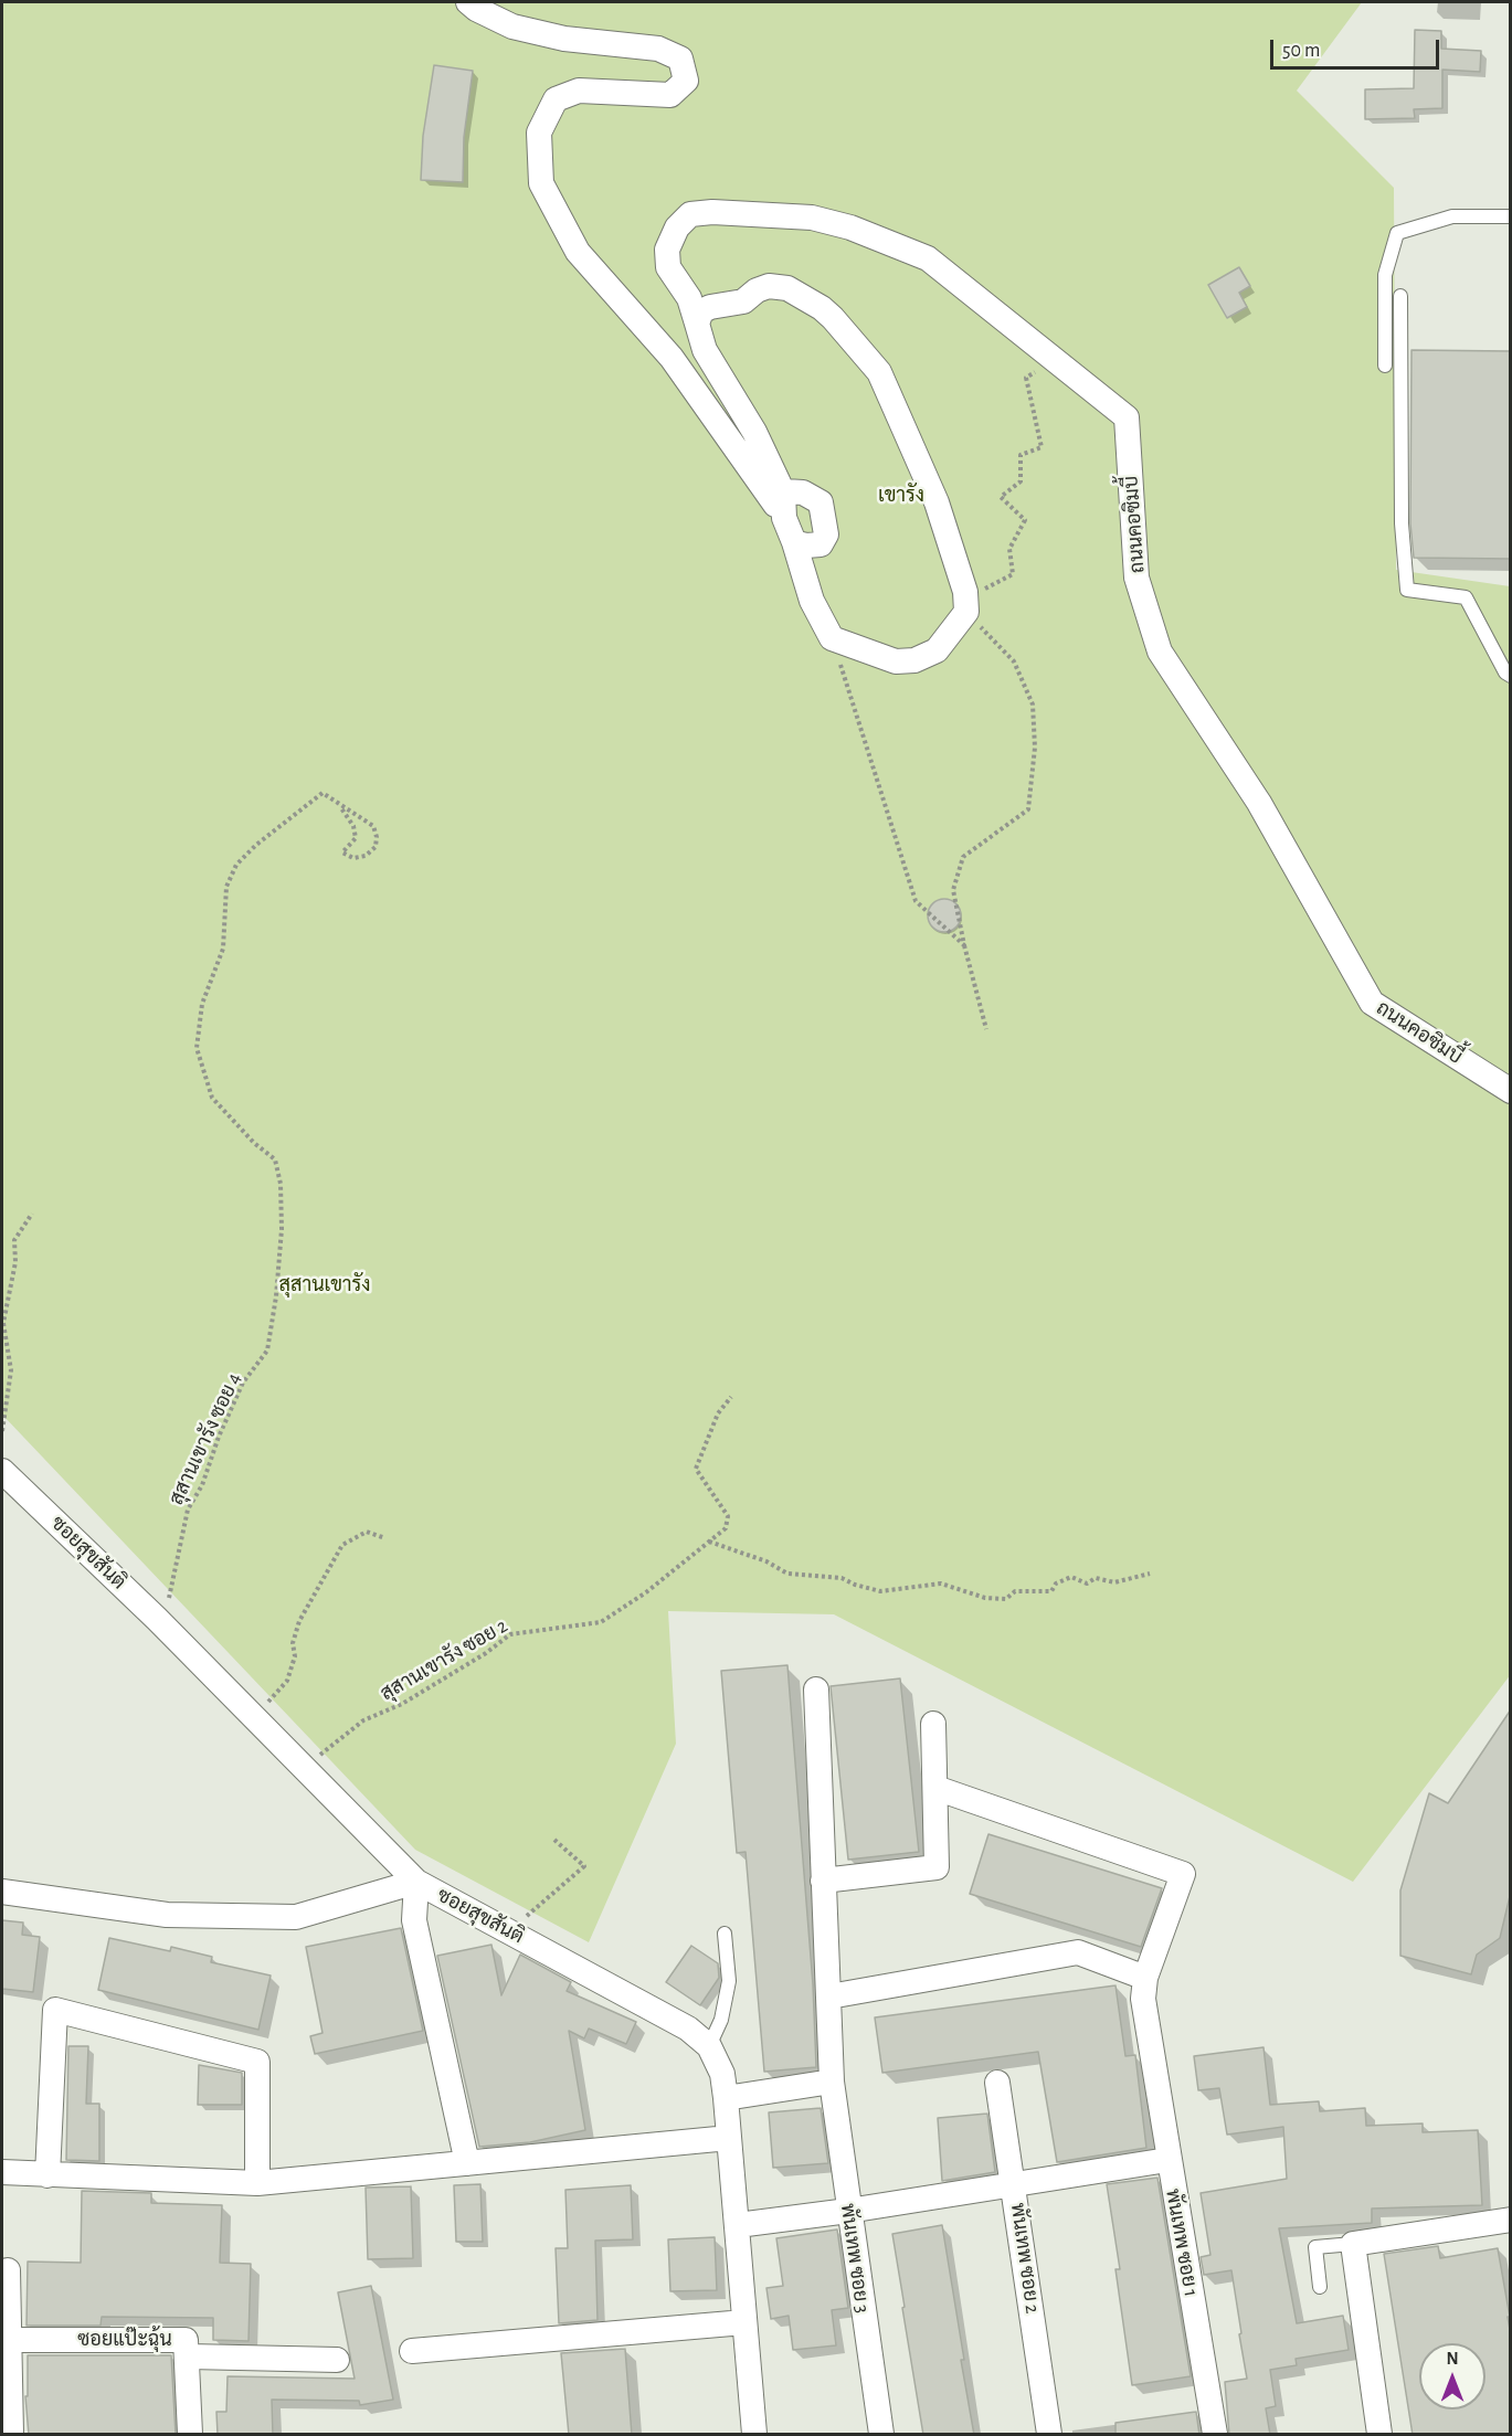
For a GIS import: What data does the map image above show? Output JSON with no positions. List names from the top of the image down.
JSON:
{
  "streets": {
    "street": [
      "ถนนคอซิมบี้",
      "ซอยสุขสันติ",
      "พันเทพ ซอย 1",
      "พันเทพ ซอย 3",
      "พันเทพ ซอย 2",
      "ซอยแป๊ะฉุ้น"
    ],
    "path": ["สุสานเขารัง ซอย 4", "สุสานเขารัง ซอย 2"]
  },
  "crossings": [
    ["สุสานเขารัง ซอย 4", "ซอยสุขสันติ"],
    ["ซอยสุขสันติ", "สุสานเขารัง ซอย 2"]
  ],
  "parks": ["เขารัง", "สุสานเขารัง"],
  "scale_bar": "50 m",
  "north": "top"
}
